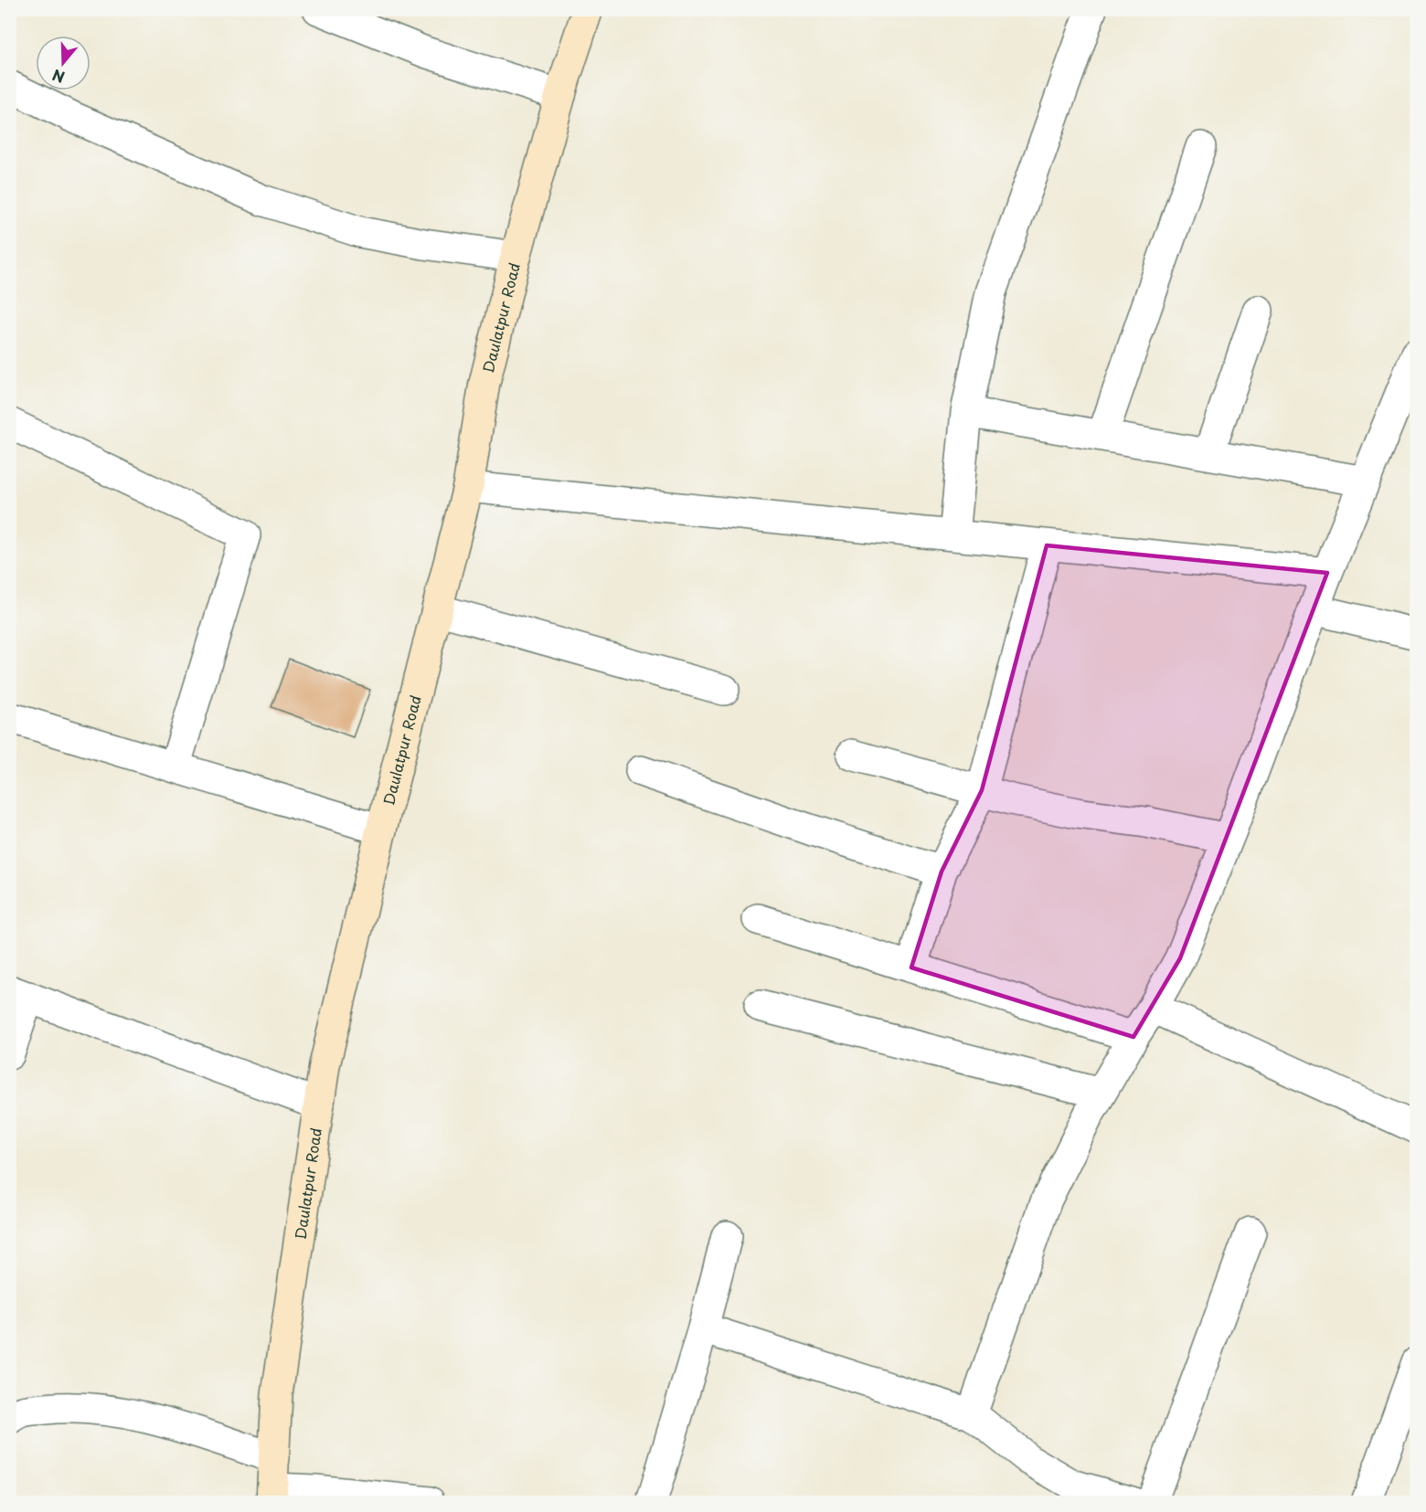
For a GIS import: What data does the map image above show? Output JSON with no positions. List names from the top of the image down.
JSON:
{
  "streets": {
    "street": ["Daulatpur Road"]
  },
  "north": "bottom"
}
